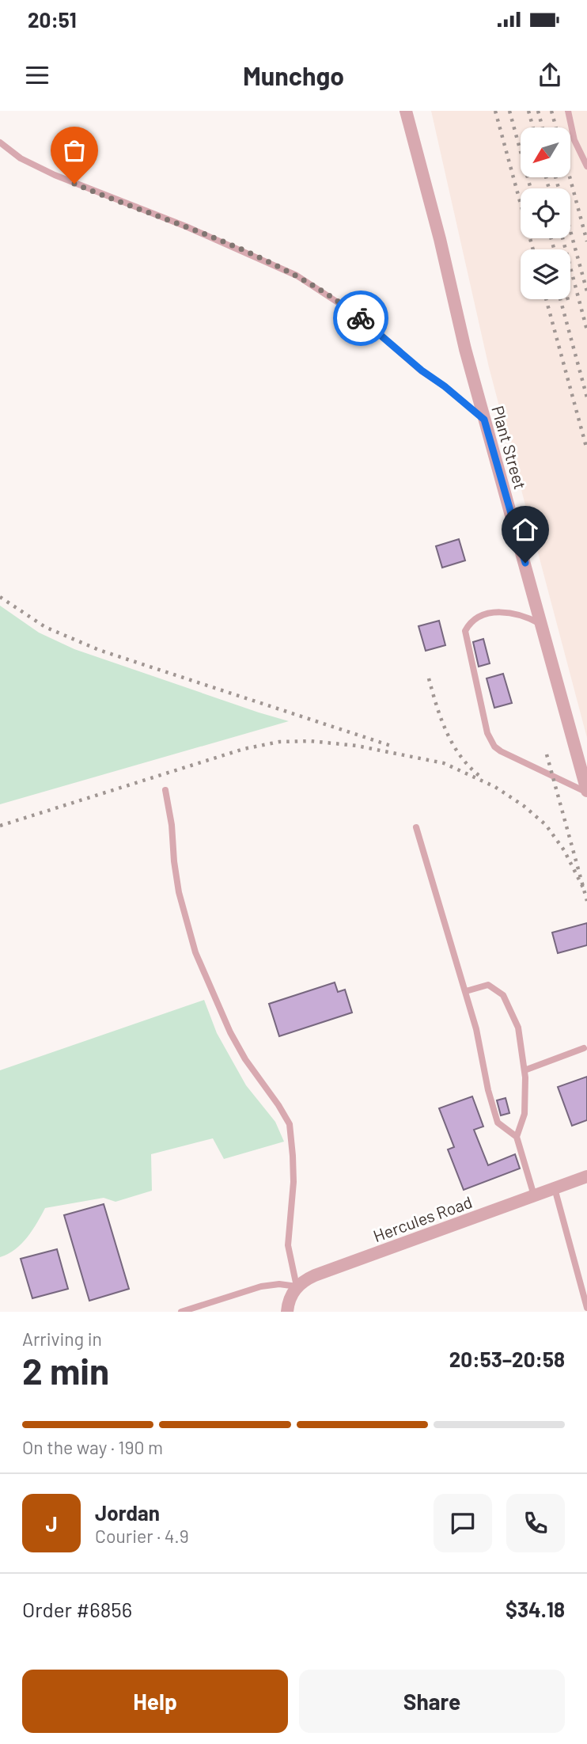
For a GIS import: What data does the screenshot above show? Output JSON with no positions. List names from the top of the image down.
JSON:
{
  "streets": {
    "street": ["Plant Street", "Hercules Road"]
  },
  "north": "bottom left",
  "page": {
    "status": "20:51",
    "header": "Munchgo",
    "heading": ["2 min", "Arriving in", "20:53–20:58"],
    "panel": [
      "Jordan",
      "Courier · 4.9",
      "Order #6856",
      "$34.18"
    ],
    "bar": "On the way · 190 m",
    "round": "J",
    "buttons": ["Help", "Share"]
  }
}
